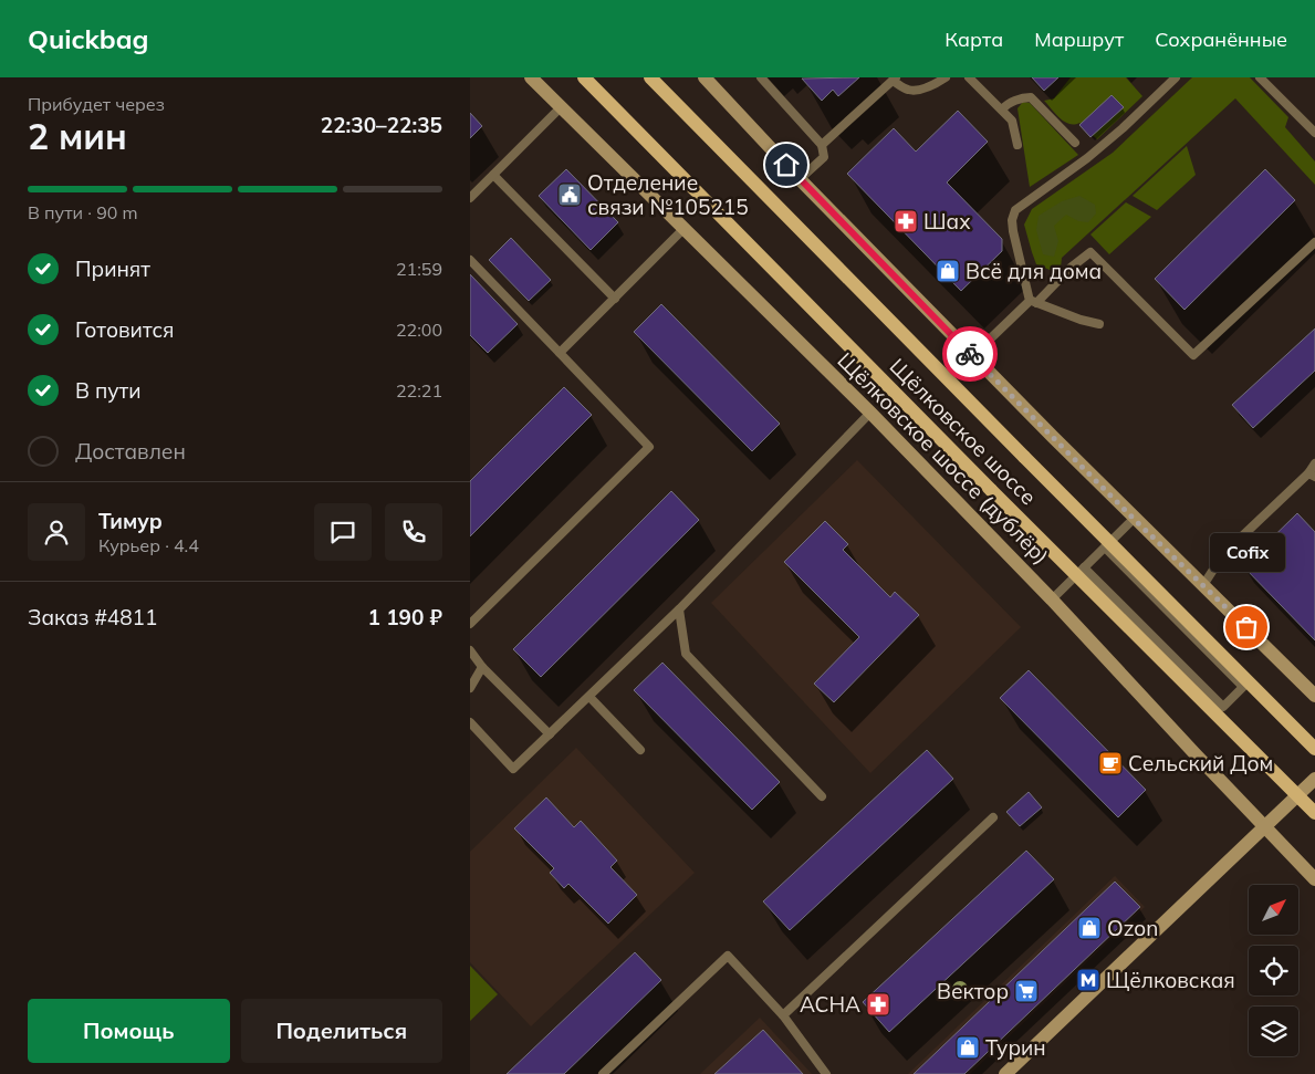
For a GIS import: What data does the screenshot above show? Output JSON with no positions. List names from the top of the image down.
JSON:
{
  "streets": {
    "main road": ["Щёлковское шоссе", "Щёлковское шоссе (дублёр)"]
  },
  "places": {
    "public building": ["Отделение связи №105215"],
    "pharmacy": ["Шах", "АСНА"],
    "shop": ["Всё для дома", "Ozon", "Турин"],
    "other": ["Cofix"],
    "cafe": ["Сельский Дом"],
    "metro station": ["Щёлковская"],
    "supermarket": ["Вектор"]
  },
  "north": "top right",
  "page": {
    "header": "Quickbag",
    "nav": ["Карта", "Маршрут", "Сохранённые"],
    "heading": ["2 мин", "Прибудет через", "22:30–22:35"],
    "panel": [
      "Тимур",
      "Курьер · 4.4",
      "Заказ #4811",
      "1 190 ₽"
    ],
    "bar": "В пути · 90 m",
    "list": [
      ["Принят", "21:59"],
      ["Готовится", "22:00"],
      ["В пути", "22:21"],
      "Доставлен"
    ],
    "bubble": "Cofix",
    "buttons": ["Помощь", "Поделиться"]
  }
}
